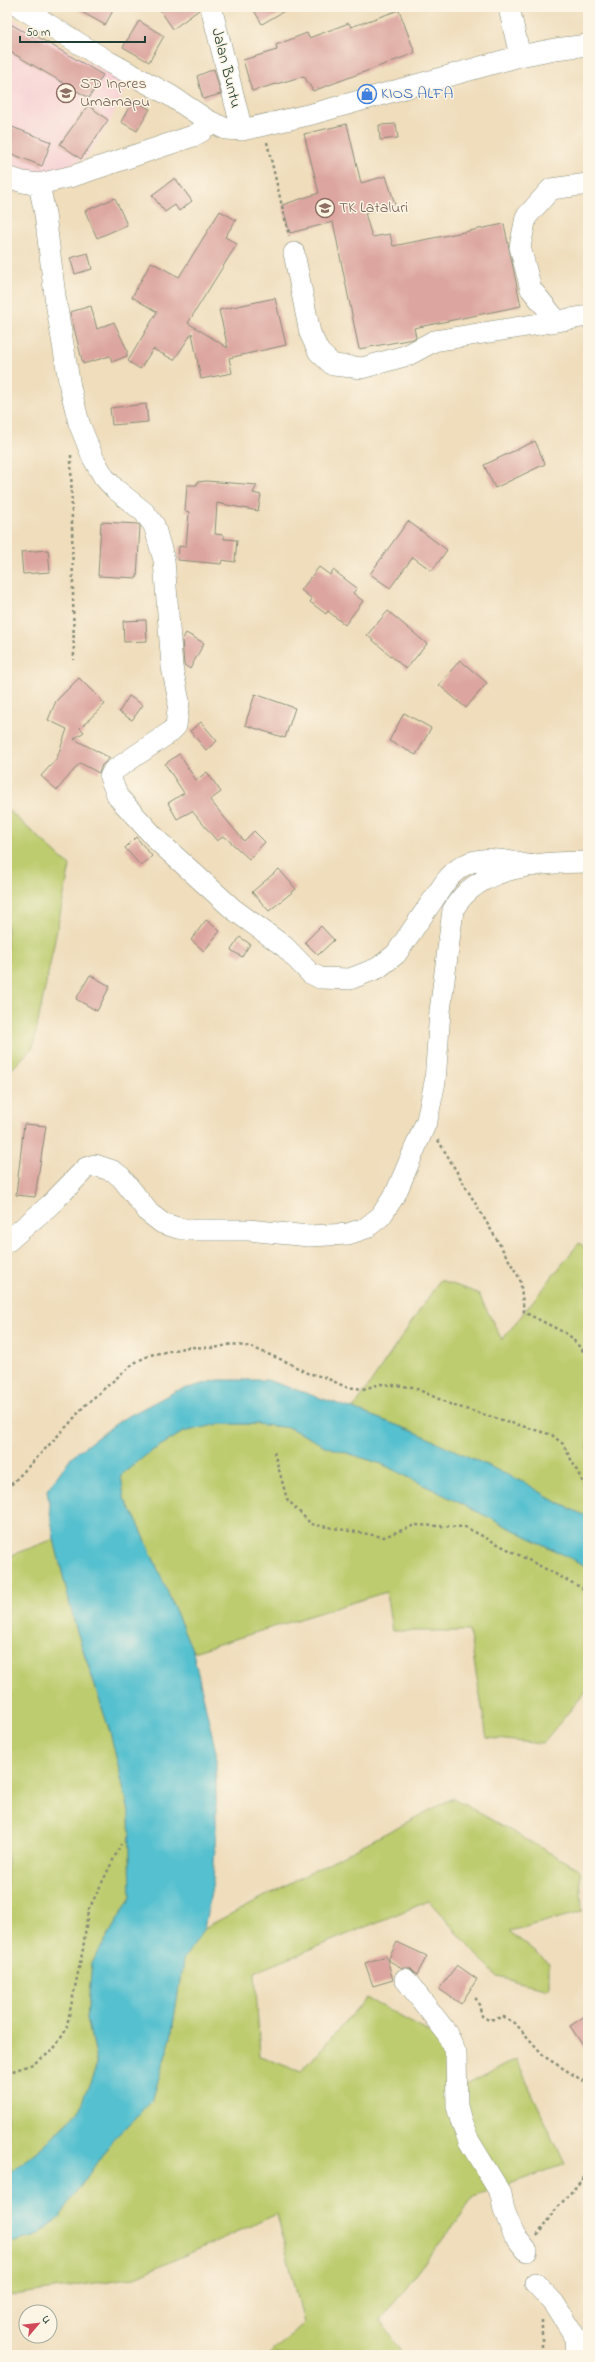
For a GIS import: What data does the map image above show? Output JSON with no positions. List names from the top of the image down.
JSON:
{
  "streets": {
    "street": ["Jalan Buntu"]
  },
  "places": {
    "school or university": ["SD Inpres Umamapu", "TK Lataluri"],
    "shop": ["KIOS ALFA"]
  },
  "scale_bar": "50 m",
  "north": "top right"
}
